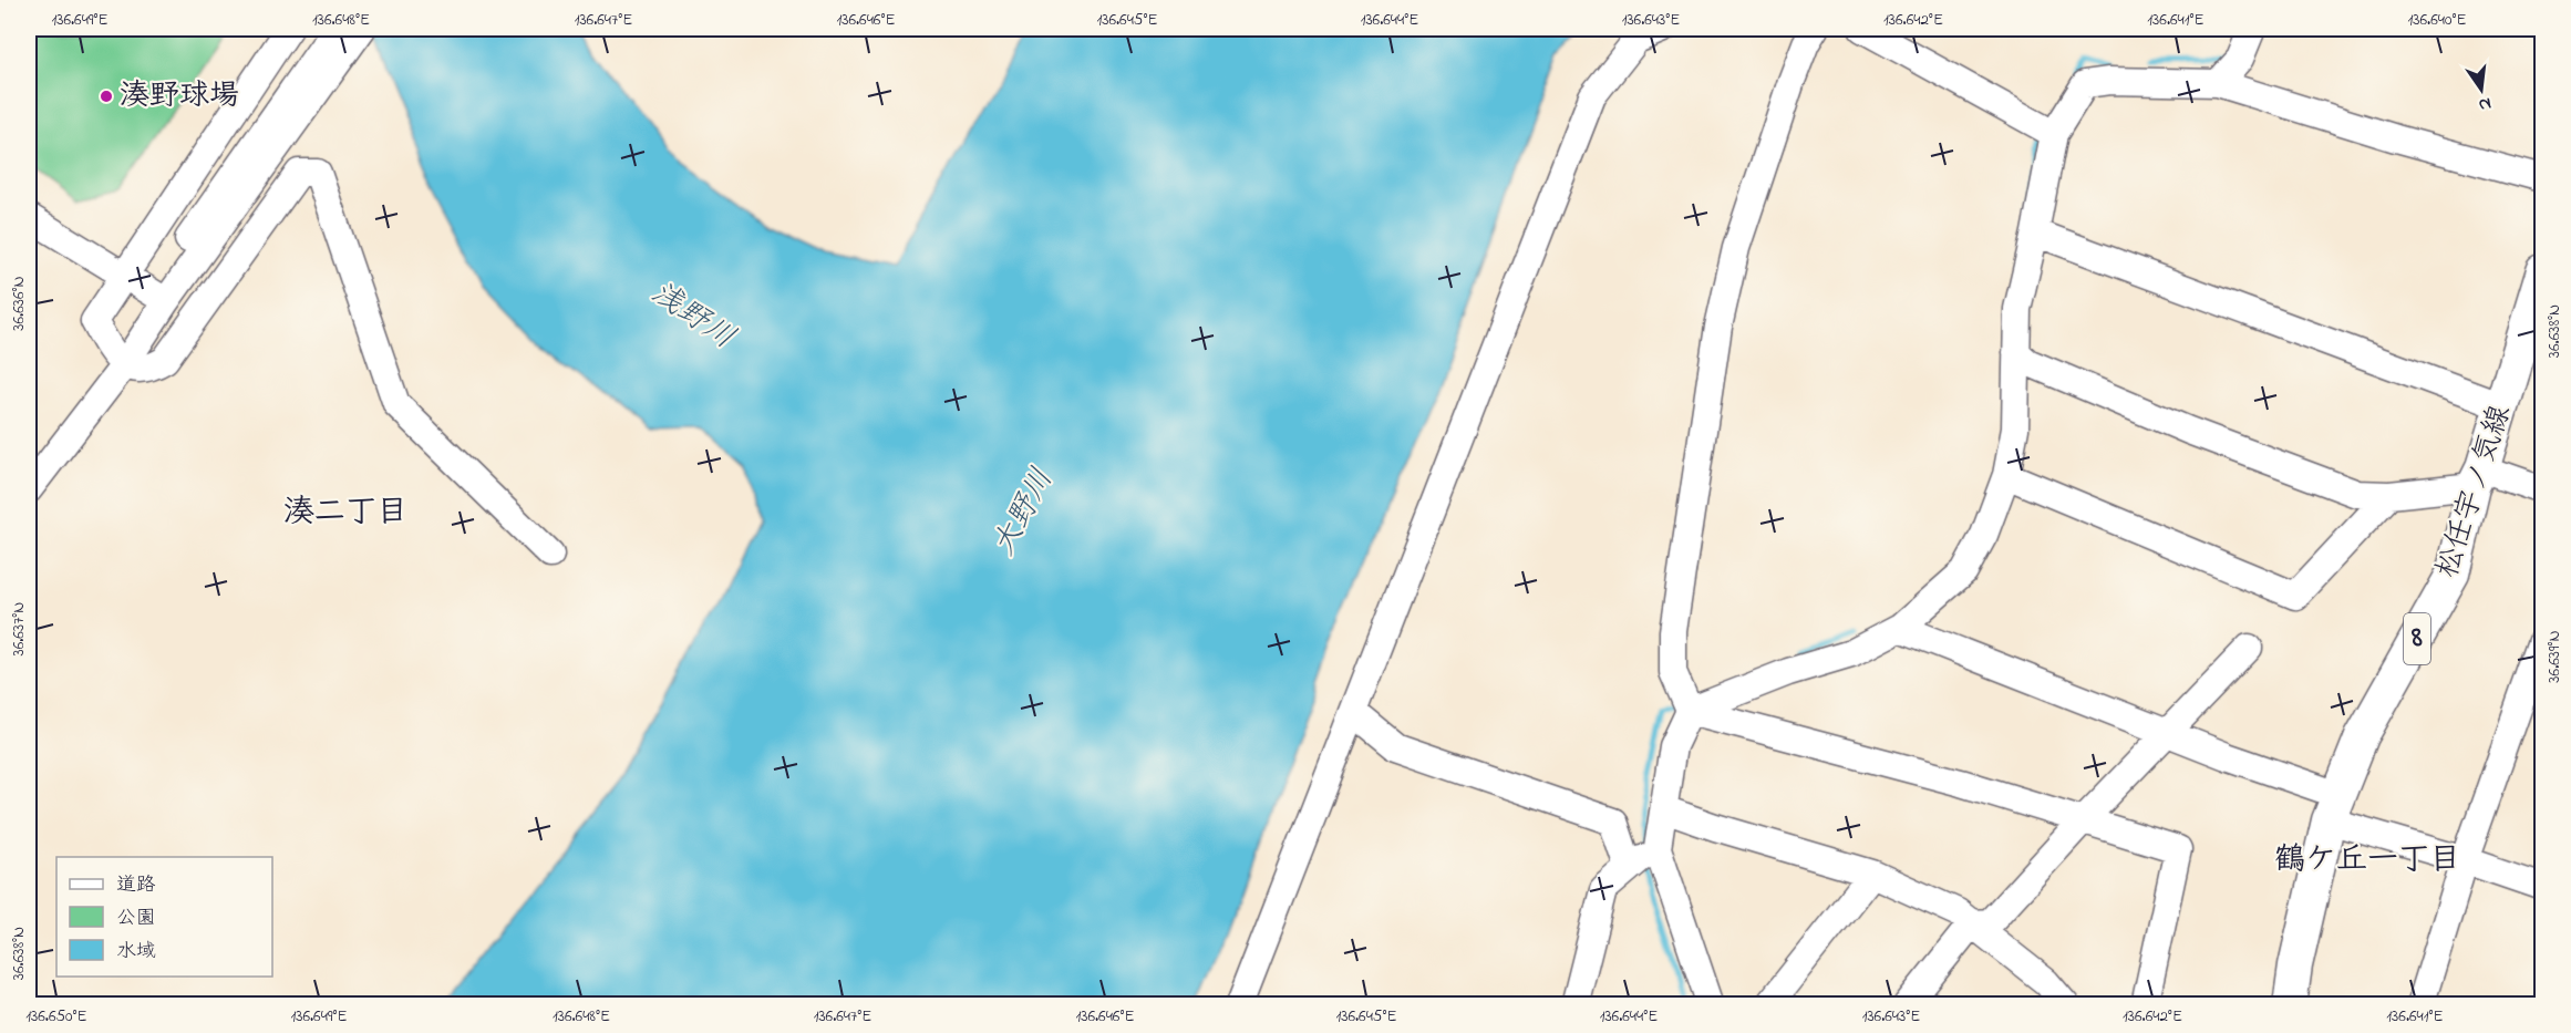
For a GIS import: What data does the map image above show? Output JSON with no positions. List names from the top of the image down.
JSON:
{
  "streets": {
    "main road": ["松任宇ノ気線", "8"]
  },
  "districts": ["湊二丁目", "鶴ケ丘一丁目"],
  "water": ["浅野川", "大野川"],
  "places": ["湊野球場"],
  "legend": ["道路", "公園", "水域"],
  "north": "bottom",
  "coordinates": [
    "136.649°E",
    "136.648°E",
    "136.647°E",
    "136.646°E",
    "136.645°E",
    "136.644°E",
    "136.643°E",
    "136.642°E",
    "136.641°E",
    "136.640°E",
    "36.636°N",
    "36.638°N",
    "36.637°N",
    "36.639°N",
    "136.650°E"
  ]
}
